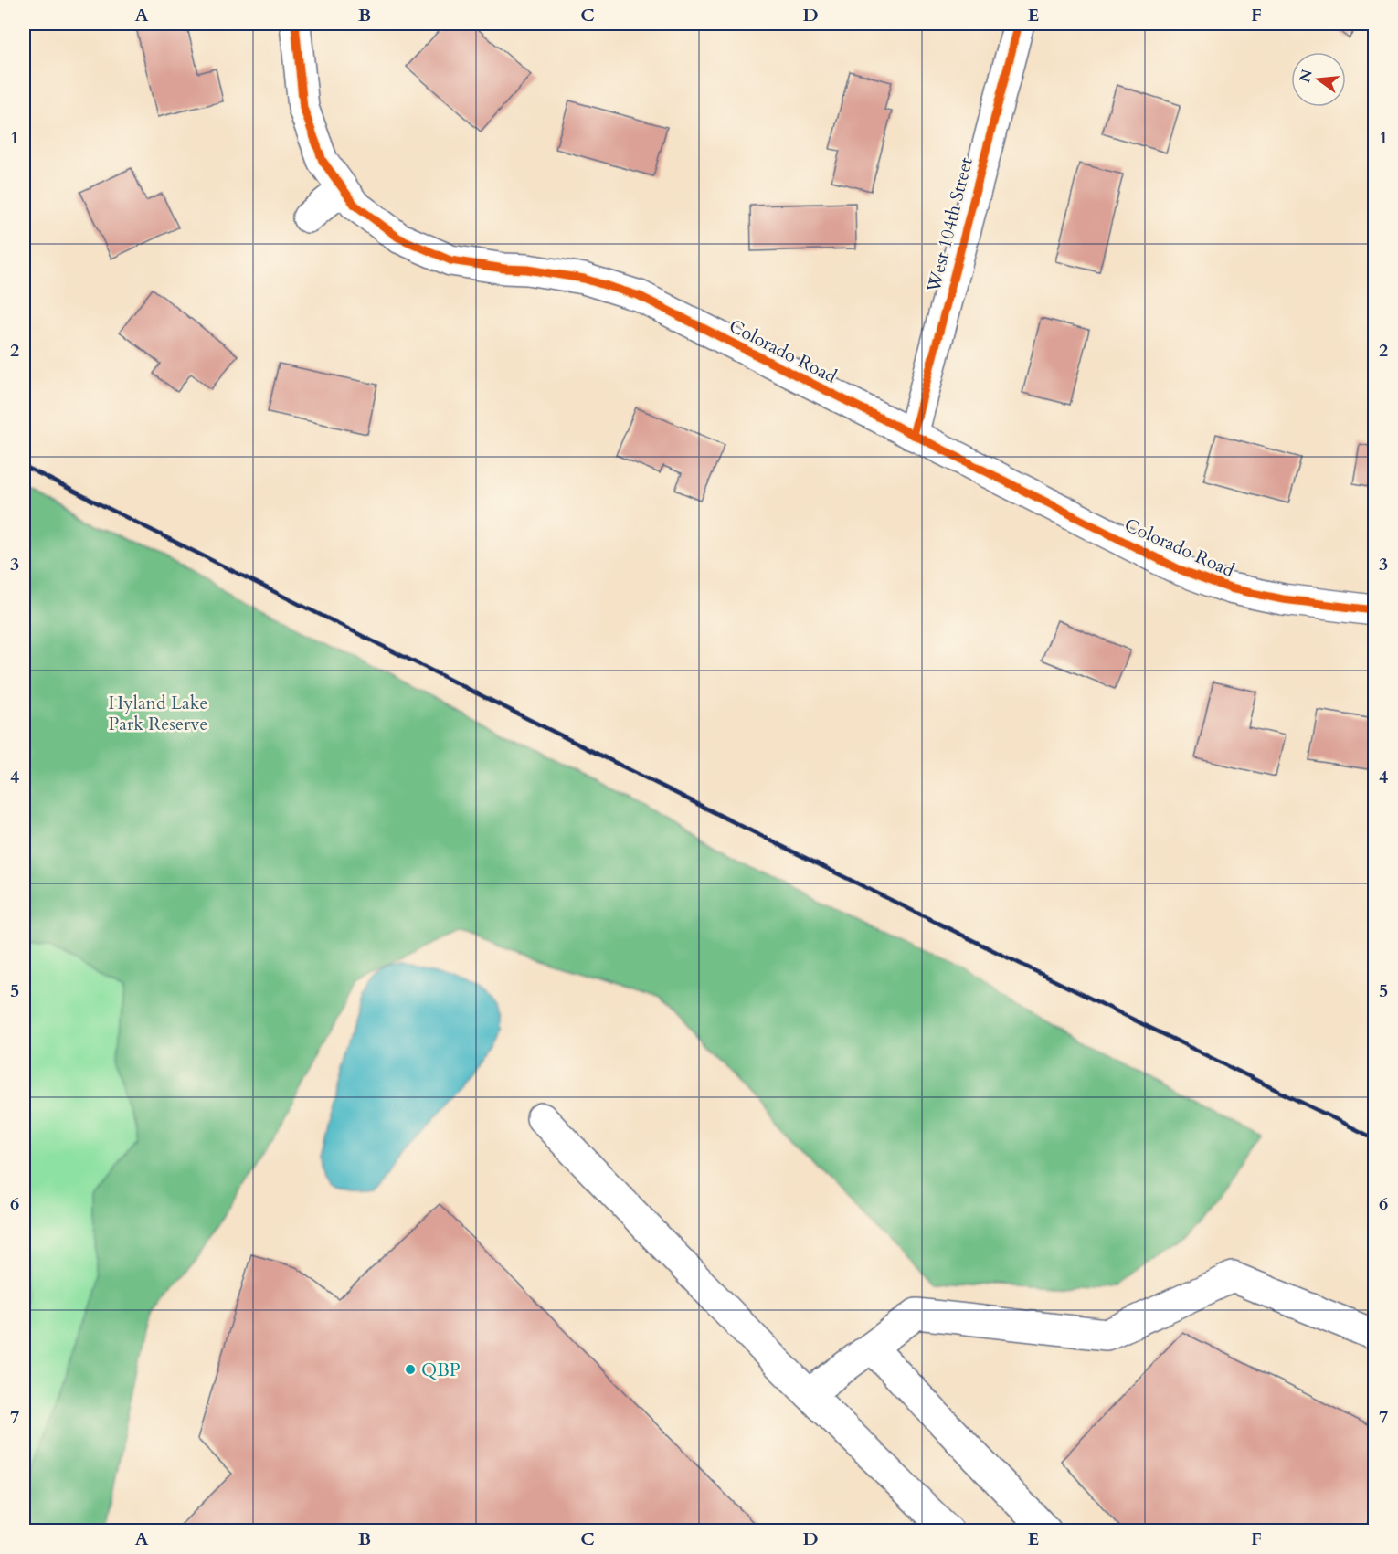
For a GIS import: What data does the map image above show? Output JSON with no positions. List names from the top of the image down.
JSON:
{
  "streets": {
    "street": ["West 104th Street", "Colorado Road"]
  },
  "crossings": [
    ["West 104th Street", "Colorado Road"]
  ],
  "parks": ["Hyland Lake Park Reserve"],
  "places": ["QBP"],
  "north": "left",
  "grid": {
    "columns": [
      "A",
      "B",
      "C",
      "D",
      "E",
      "F"
    ],
    "rows": [
      "1",
      "2",
      "3",
      "4",
      "5",
      "6",
      "7"
    ]
  }
}
